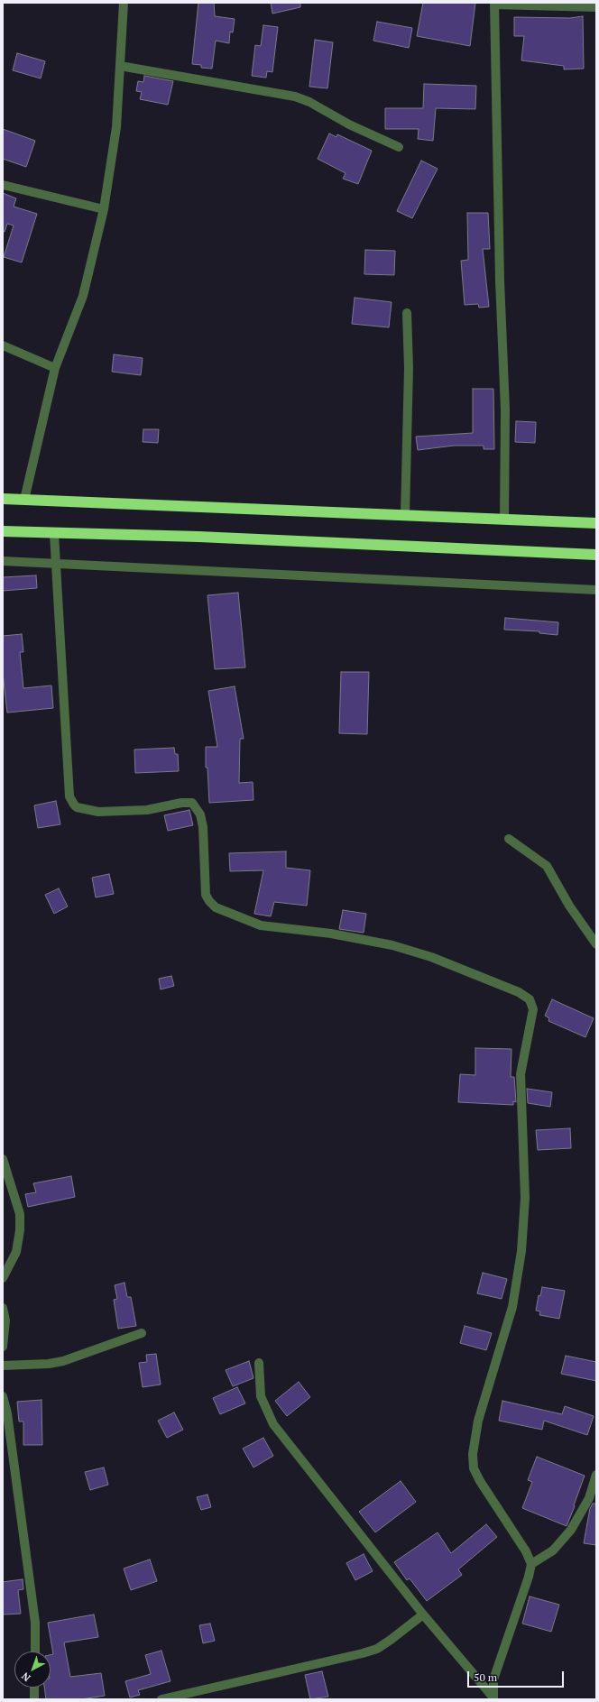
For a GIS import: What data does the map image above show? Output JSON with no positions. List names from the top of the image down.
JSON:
{
  "scale_bar": "50 m",
  "north": "bottom left"
}
